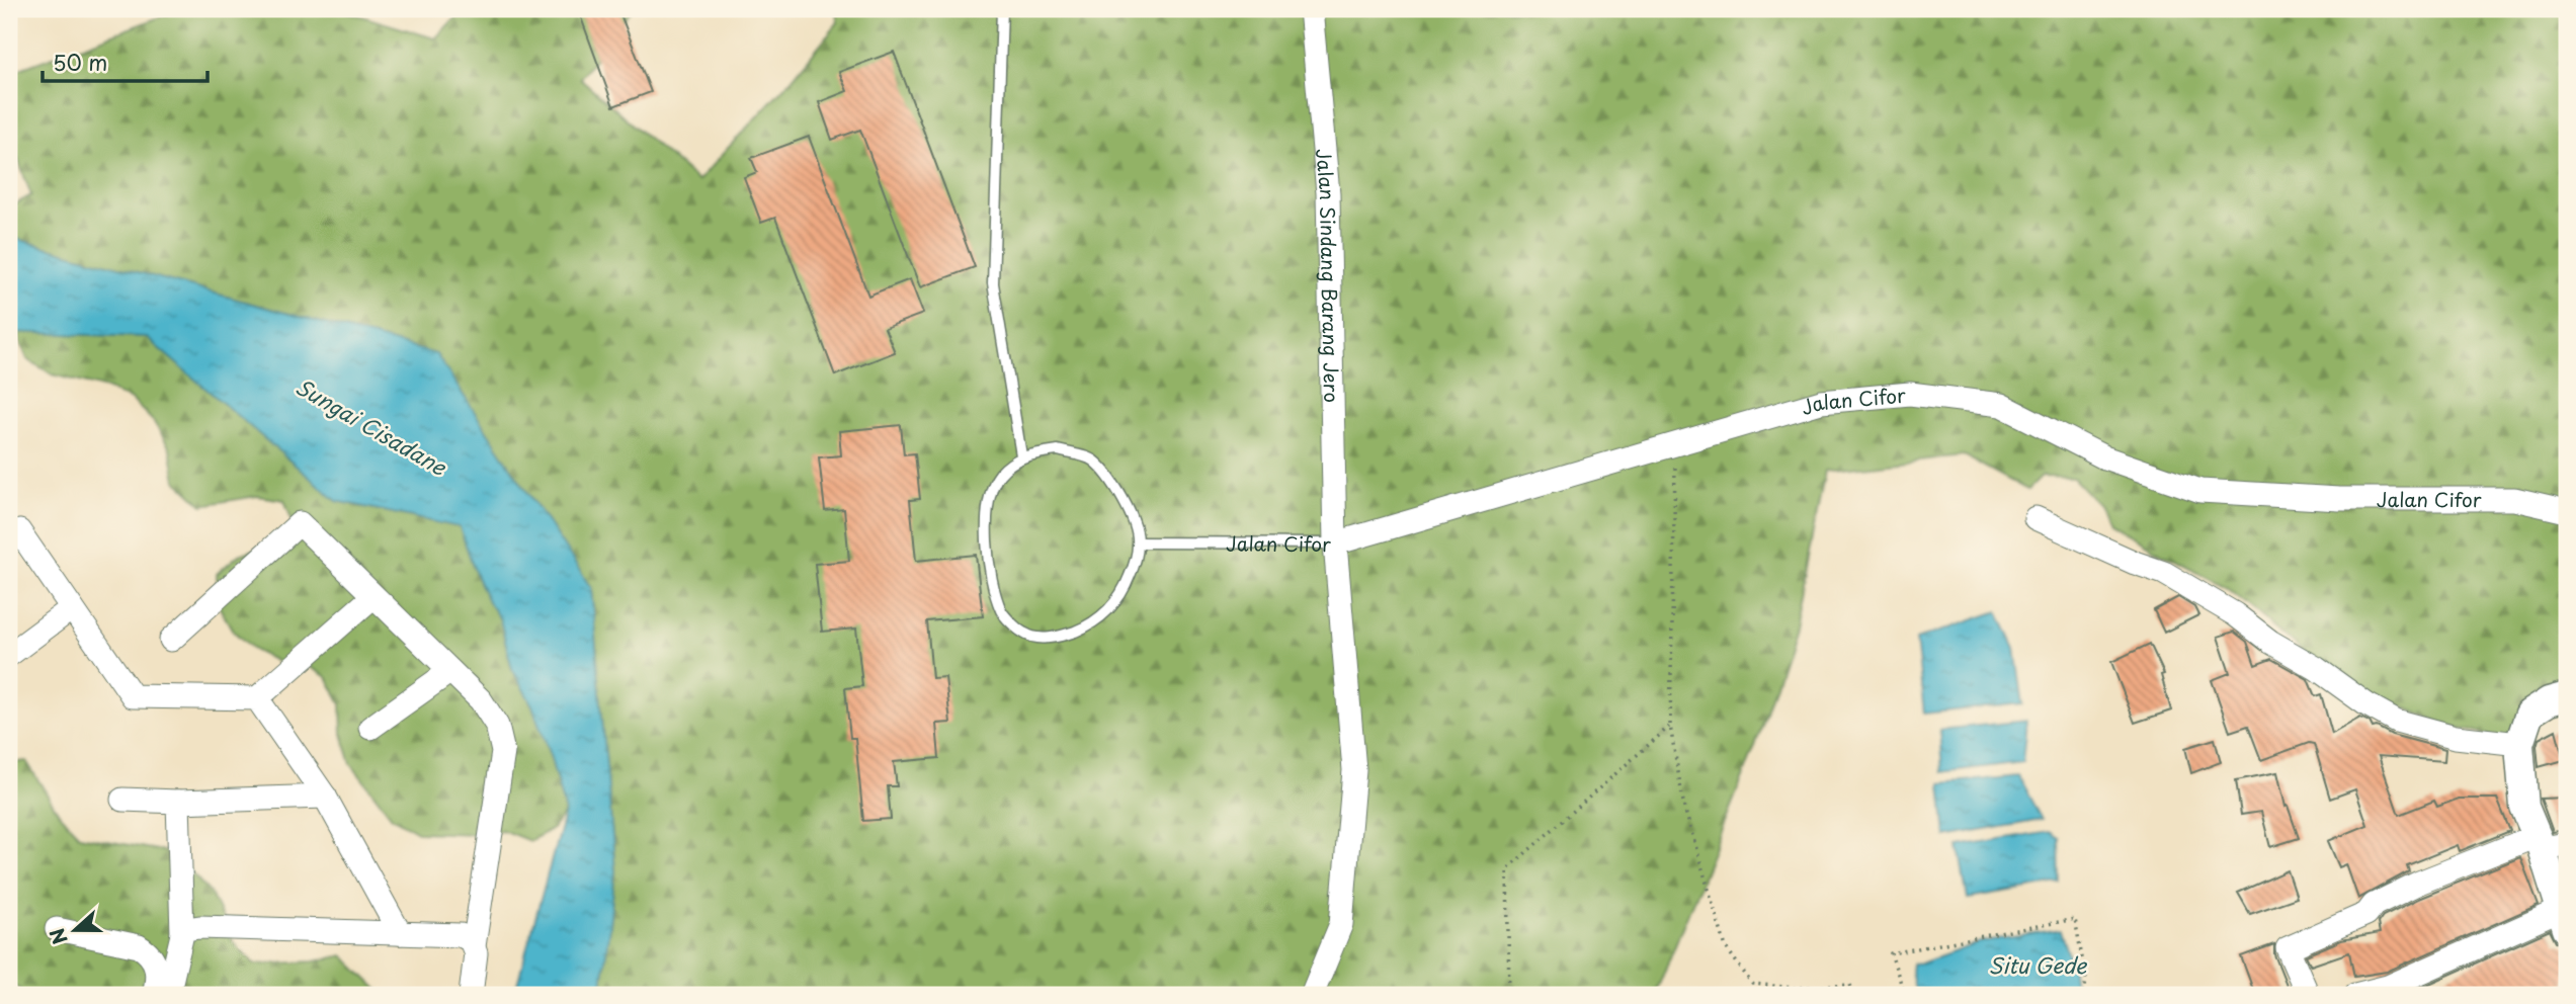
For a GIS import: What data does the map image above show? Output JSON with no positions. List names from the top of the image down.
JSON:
{
  "streets": {
    "street": ["Jalan Sindang Barang Jero", "Jalan Cifor"]
  },
  "crossings": [
    ["Jalan Sindang Barang Jero", "Jalan Cifor"]
  ],
  "water": ["Sungai Cisadane", "Situ Gede"],
  "scale_bar": "50 m",
  "north": "left"
}
